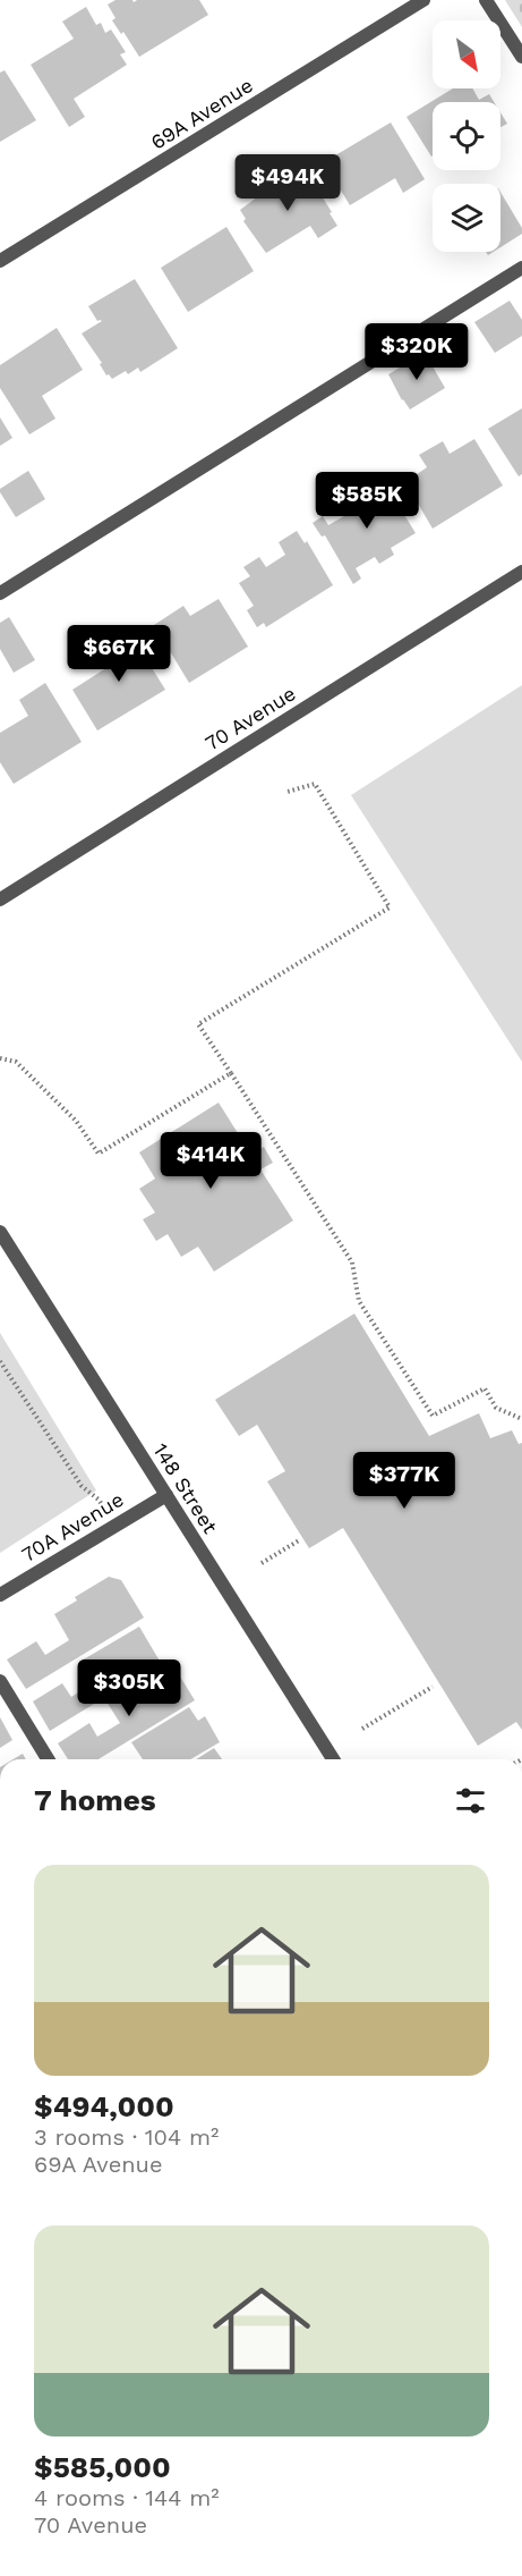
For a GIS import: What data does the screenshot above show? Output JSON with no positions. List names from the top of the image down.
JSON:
{
  "streets": {
    "street": [
      "69A Avenue",
      "70 Avenue",
      "148 Street",
      "70A Avenue"
    ]
  },
  "crossings": [
    ["148 Street", "70A Avenue"]
  ],
  "north": "bottom right",
  "page": {
    "price": [
      "$494K",
      "$320K",
      "$585K",
      "$667K",
      "$414K",
      "$377K",
      "$305K"
    ],
    "heading": "7 homes",
    "list": [
      {
        "name": "$494,000",
        "note": "3 rooms · 104 m² · 69A Avenue"
      },
      {
        "name": "$585,000",
        "note": "4 rooms · 144 m² · 70 Avenue"
      }
    ]
  }
}
